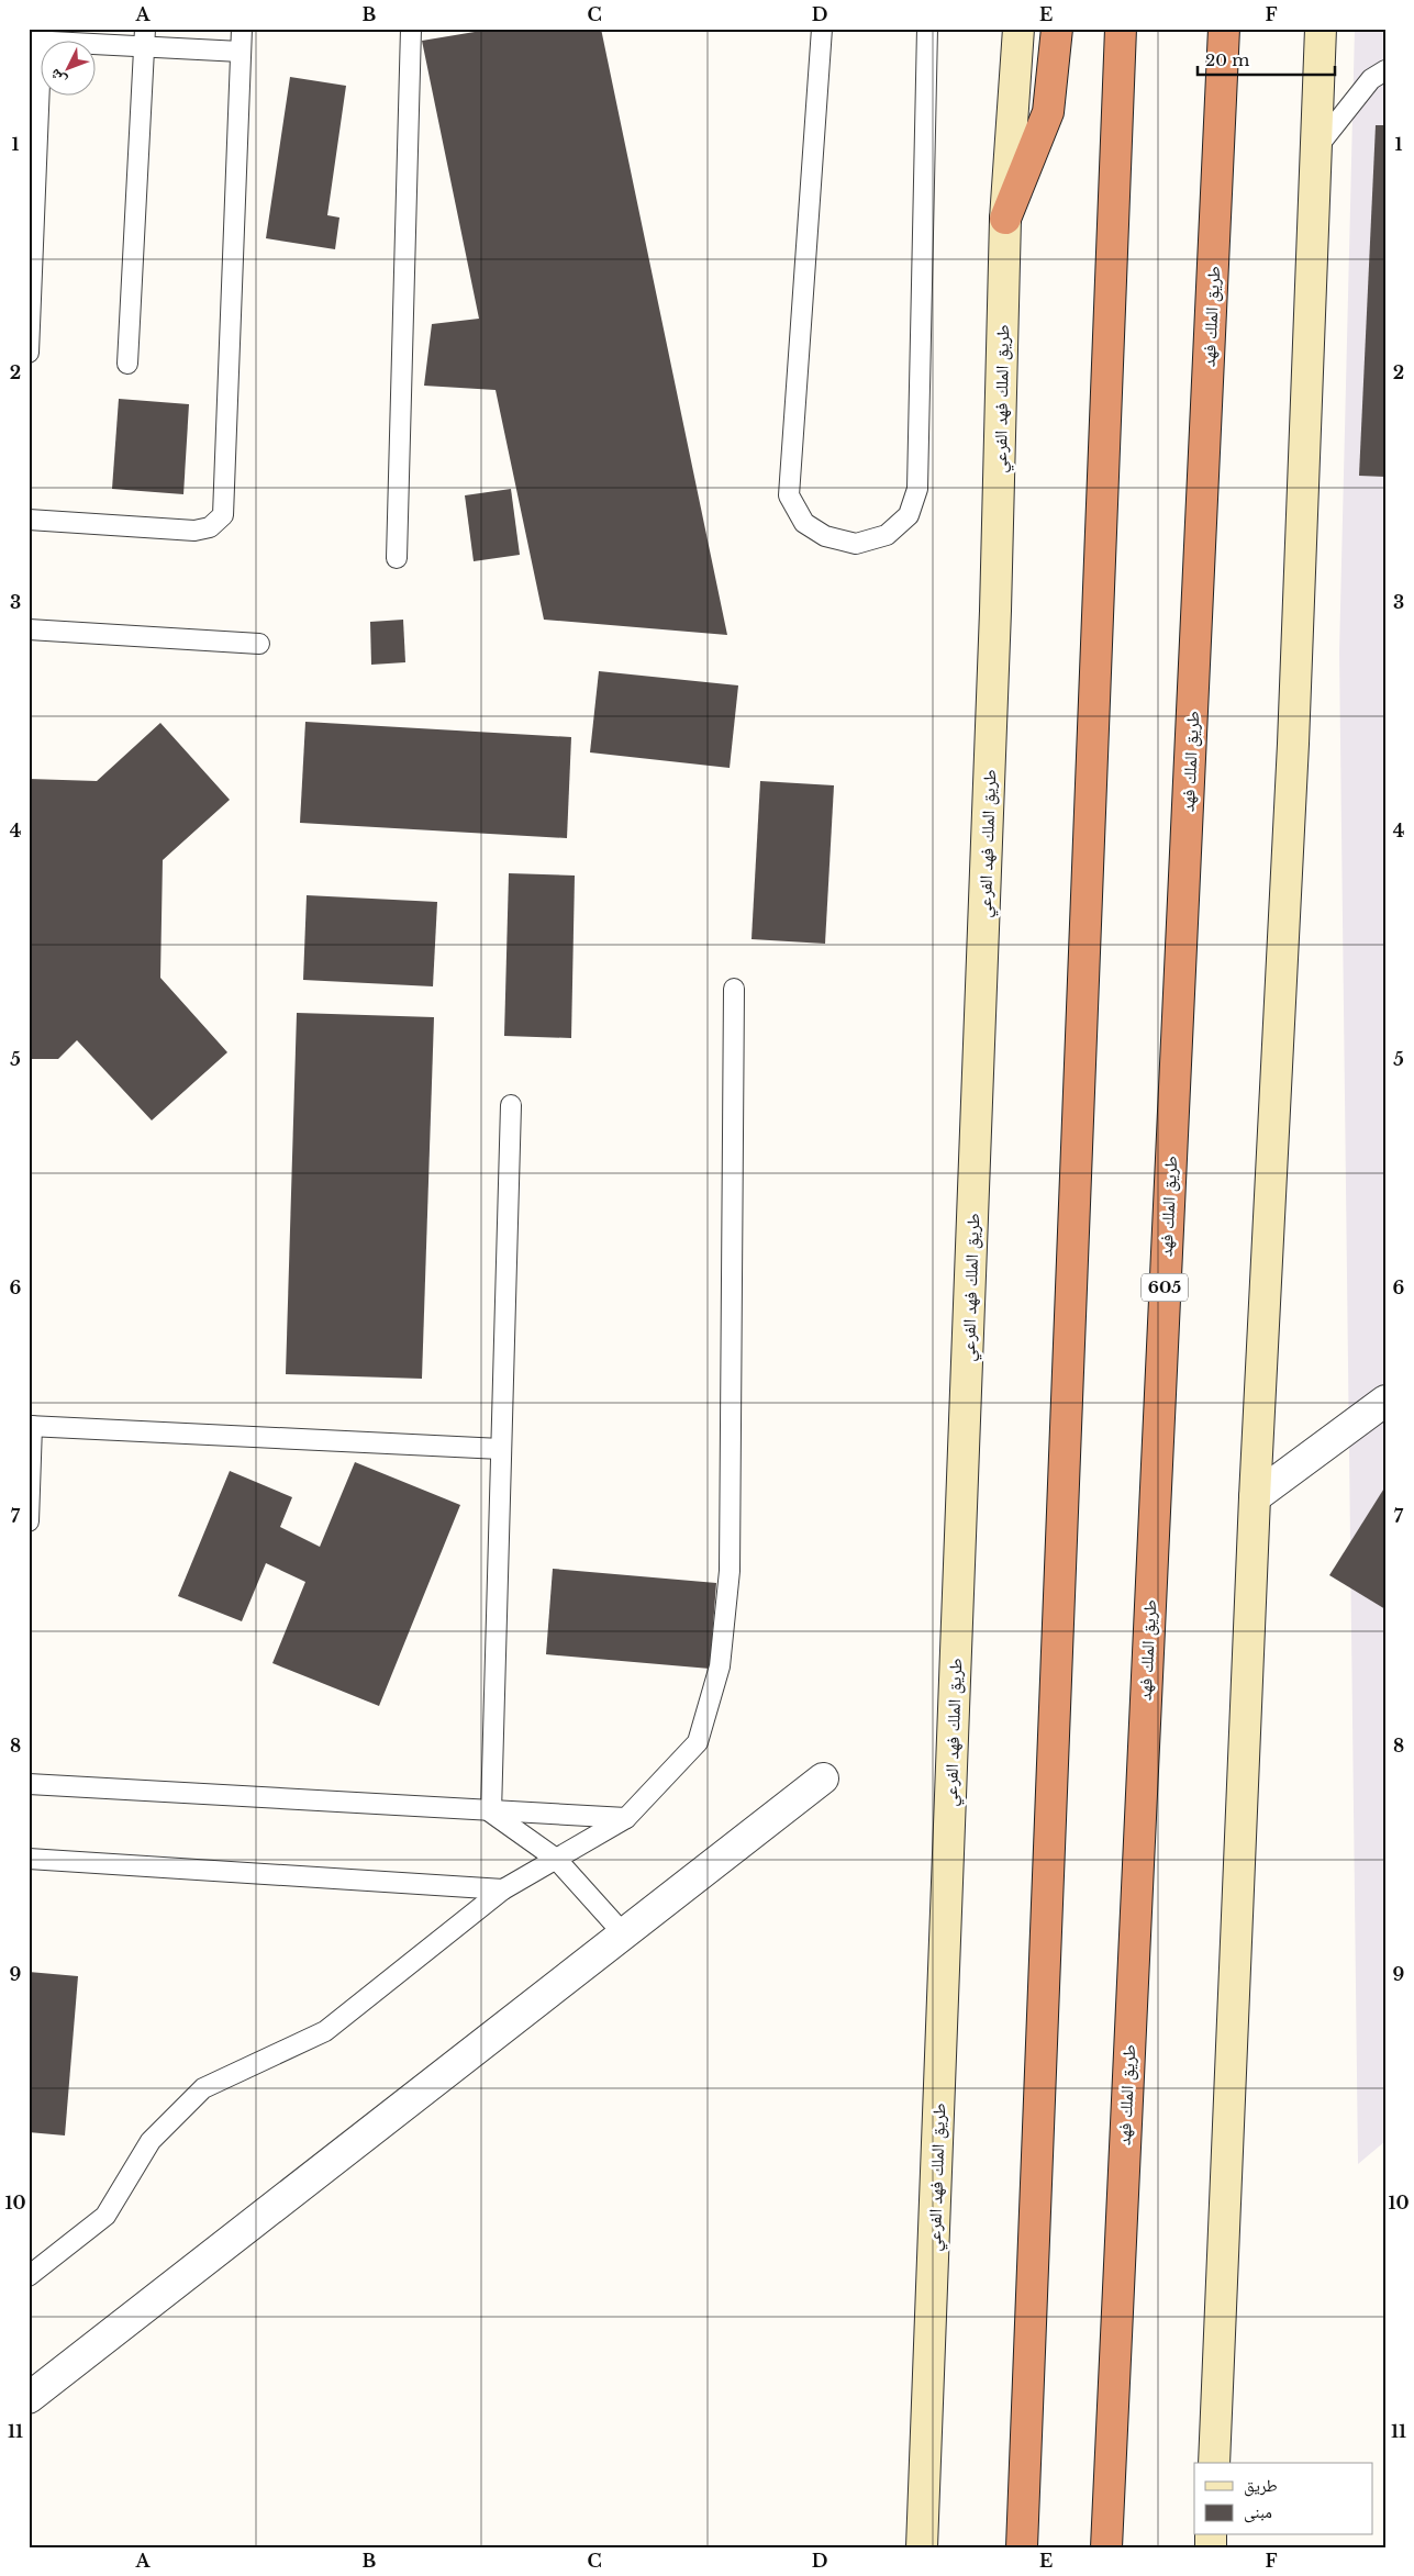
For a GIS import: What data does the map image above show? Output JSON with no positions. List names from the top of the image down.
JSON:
{
  "streets": {
    "highway": ["طريق الملك فهد", "605"],
    "main road": ["طريق الملك فهد الفرعي"]
  },
  "legend": ["طريق", "مبنى"],
  "scale_bar": "20 m",
  "north": "bottom left",
  "grid": {
    "columns": [
      "A",
      "B",
      "C",
      "D",
      "E",
      "F"
    ],
    "rows": [
      "1",
      "2",
      "3",
      "4",
      "5",
      "6",
      "7",
      "8",
      "9",
      "10",
      "11"
    ]
  }
}
